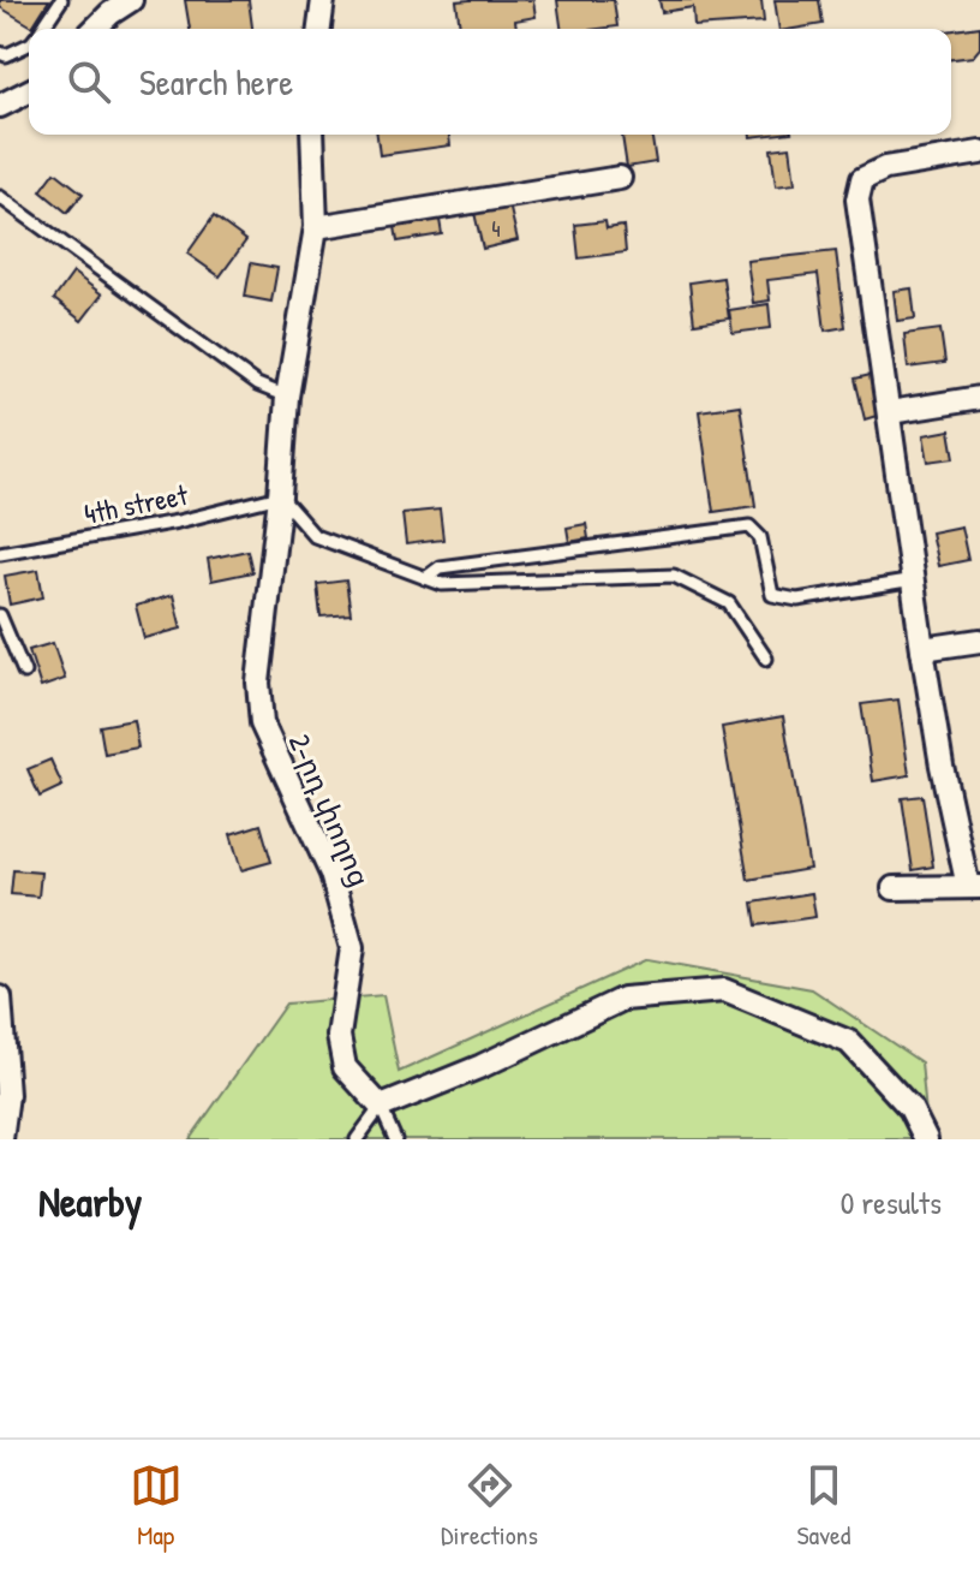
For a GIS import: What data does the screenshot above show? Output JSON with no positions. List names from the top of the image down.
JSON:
{
  "streets": {
    "street": ["2-րդ փողոց"],
    "lane": ["4th street"]
  },
  "crossings": [
    ["4th street", "2-րդ փողոց"]
  ],
  "house_numbers": ["4"],
  "page": {
    "search": "Search here",
    "heading": ["Nearby", "0 results"],
    "nav": ["Map", "Directions", "Saved"]
  }
}
